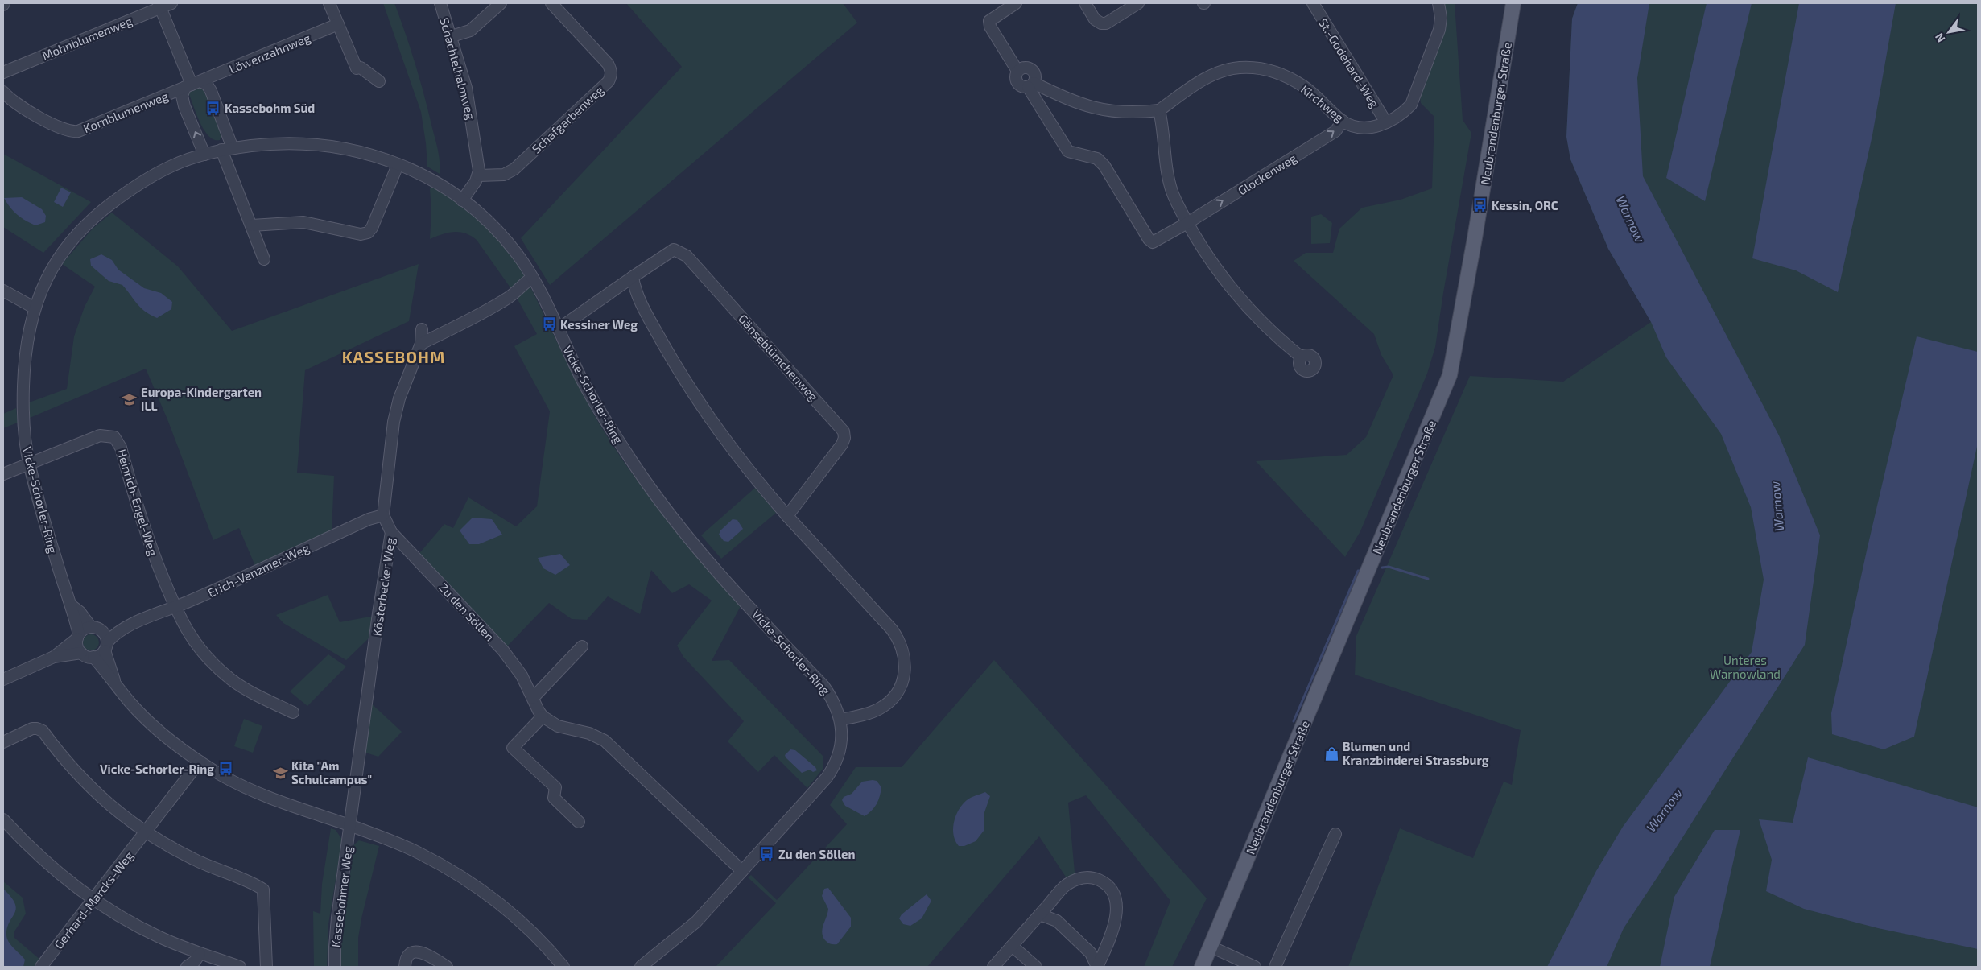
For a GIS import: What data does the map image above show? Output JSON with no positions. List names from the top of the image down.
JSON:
{
  "streets": {
    "main road": ["Neubrandenburger Straße"],
    "street": [
      "Mohnblumenweg",
      "Löwenzahnweg",
      "St.-Godehard-Weg",
      "Schachtelhalmweg",
      "Kirchweg",
      "Kornblumenweg",
      "Schafgarbenweg",
      "Glockenweg",
      "Gänseblümchenweg",
      "Vicke-Schorler-Ring",
      "Heinrich-Engel-Weg",
      "Erich-Venzmer-Weg",
      "Kösterbecker Weg",
      "Zu den Söllen",
      "Kassebohmer Weg",
      "Gerhard-Marcks-Weg"
    ]
  },
  "crossings": [
    ["Löwenzahnweg", "Kornblumenweg"],
    ["St.-Godehard-Weg", "Kirchweg"],
    ["Schachtelhalmweg", "Schafgarbenweg"],
    ["Kirchweg", "Glockenweg"],
    ["Gänseblümchenweg", "Vicke-Schorler-Ring"],
    ["Vicke-Schorler-Ring", "Heinrich-Engel-Weg"],
    ["Vicke-Schorler-Ring", "Erich-Venzmer-Weg"],
    ["Vicke-Schorler-Ring", "Kösterbecker Weg"],
    ["Vicke-Schorler-Ring", "Kassebohmer Weg"],
    ["Vicke-Schorler-Ring", "Gerhard-Marcks-Weg"],
    ["Heinrich-Engel-Weg", "Erich-Venzmer-Weg"],
    ["Erich-Venzmer-Weg", "Kösterbecker Weg"],
    ["Kösterbecker Weg", "Zu den Söllen"],
    ["Kösterbecker Weg", "Kassebohmer Weg"]
  ],
  "one_way": ["Glockenweg"],
  "districts": ["KASSEBOHM"],
  "water": ["Warnow"],
  "parks": ["Unteres Warnowland"],
  "places": {
    "bus stop": [
      "Kassebohm Süd",
      "Kessin, ORC",
      "Kessiner Weg",
      "Vicke-Schorler-Ring",
      "Zu den Söllen"
    ],
    "school or university": ["Europa-Kindergarten ILL", "Kita \"Am Schulcampus\""],
    "shop": ["Blumen und Kranzbinderei Strassburg"]
  },
  "north": "bottom left"
}
